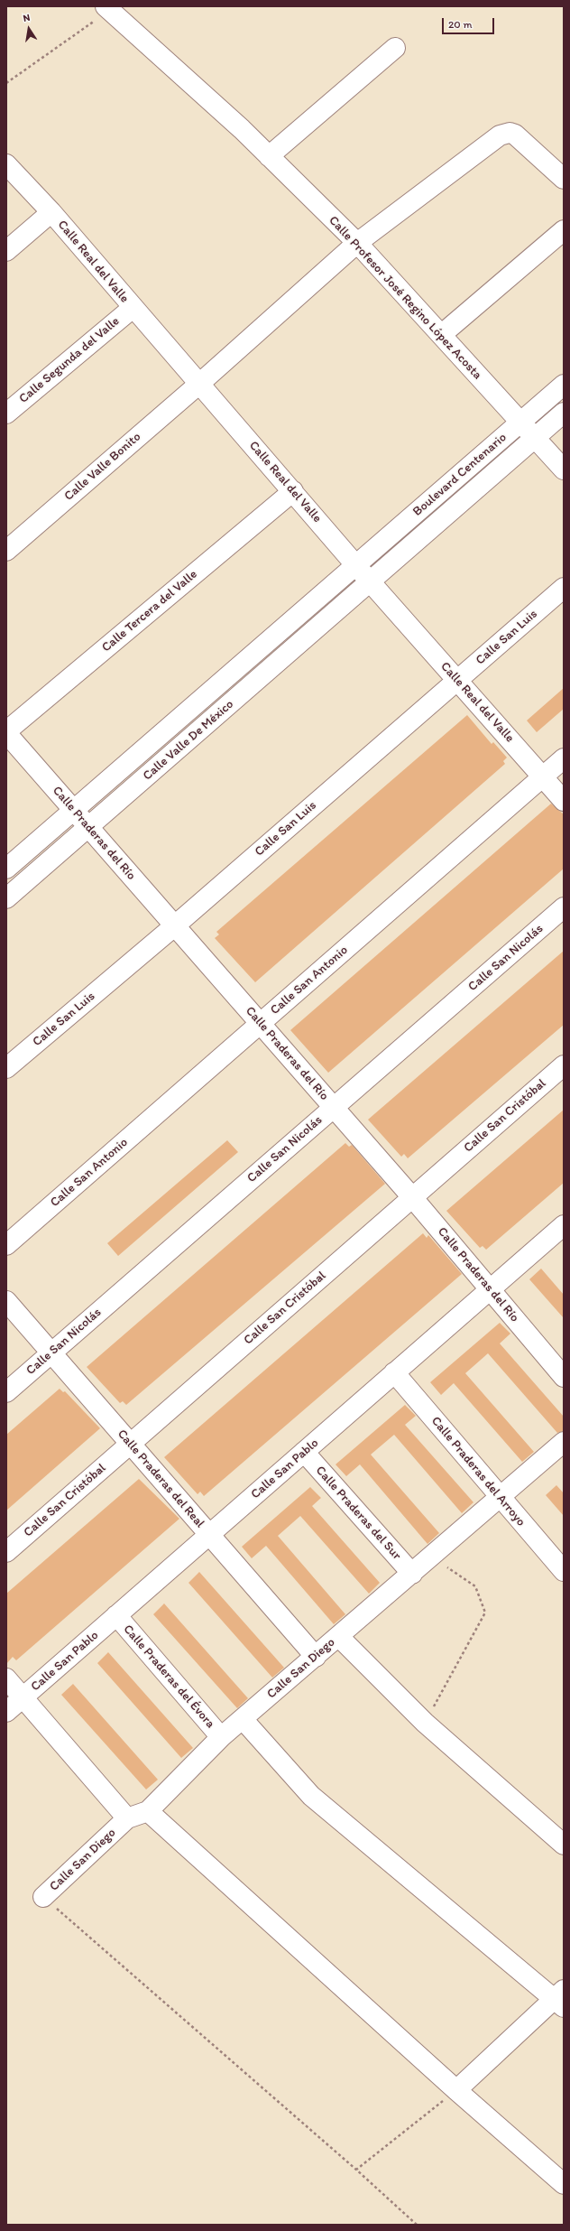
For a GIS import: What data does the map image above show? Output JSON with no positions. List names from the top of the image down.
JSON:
{
  "streets": {
    "street": [
      "Calle Real del Valle",
      "Calle Profesor José Regino López Acosta",
      "Calle Segunda del Valle",
      "Calle Valle Bonito",
      "Boulevard Centenario",
      "Calle Tercera del Valle",
      "Calle San Luis",
      "Calle Valle De México",
      "Calle Praderas del Río",
      "Calle San Nicolás",
      "Calle San Antonio",
      "Calle San Cristóbal",
      "Calle San Pablo",
      "Calle Praderas del Arroyo",
      "Calle Praderas del Real",
      "Calle Praderas del Sur",
      "Calle San Diego",
      "Calle Praderas del Évora"
    ]
  },
  "crossings": [
    ["Calle Real del Valle", "Calle Segunda del Valle"],
    ["Calle Real del Valle", "Calle Valle Bonito"],
    ["Calle Real del Valle", "Boulevard Centenario"],
    ["Calle Real del Valle", "Calle Tercera del Valle"],
    ["Calle Real del Valle", "Calle San Luis"],
    ["Calle Real del Valle", "Calle Valle De México"],
    ["Calle Real del Valle", "Calle San Antonio"],
    ["Calle Profesor José Regino López Acosta", "Calle Valle Bonito"],
    ["Calle Profesor José Regino López Acosta", "Boulevard Centenario"],
    ["Boulevard Centenario", "Calle Valle De México"],
    ["Calle Tercera del Valle", "Calle Praderas del Río"],
    ["Calle San Luis", "Calle Praderas del Río"],
    ["Calle Valle De México", "Calle Praderas del Río"],
    ["Calle Praderas del Río", "Calle San Nicolás"],
    ["Calle Praderas del Río", "Calle San Antonio"],
    ["Calle Praderas del Río", "Calle San Cristóbal"],
    ["Calle Praderas del Río", "Calle San Pablo"],
    ["Calle San Nicolás", "Calle Praderas del Real"],
    ["Calle San Cristóbal", "Calle Praderas del Real"],
    ["Calle San Pablo", "Calle Praderas del Arroyo"],
    ["Calle San Pablo", "Calle Praderas del Real"],
    ["Calle San Pablo", "Calle Praderas del Sur"],
    ["Calle San Pablo", "Calle Praderas del Évora"],
    ["Calle Praderas del Arroyo", "Calle San Diego"],
    ["Calle Praderas del Real", "Calle San Diego"],
    ["Calle Praderas del Sur", "Calle San Diego"],
    ["Calle San Diego", "Calle Praderas del Évora"]
  ],
  "scale_bar": "20 m",
  "north": "top"
}
